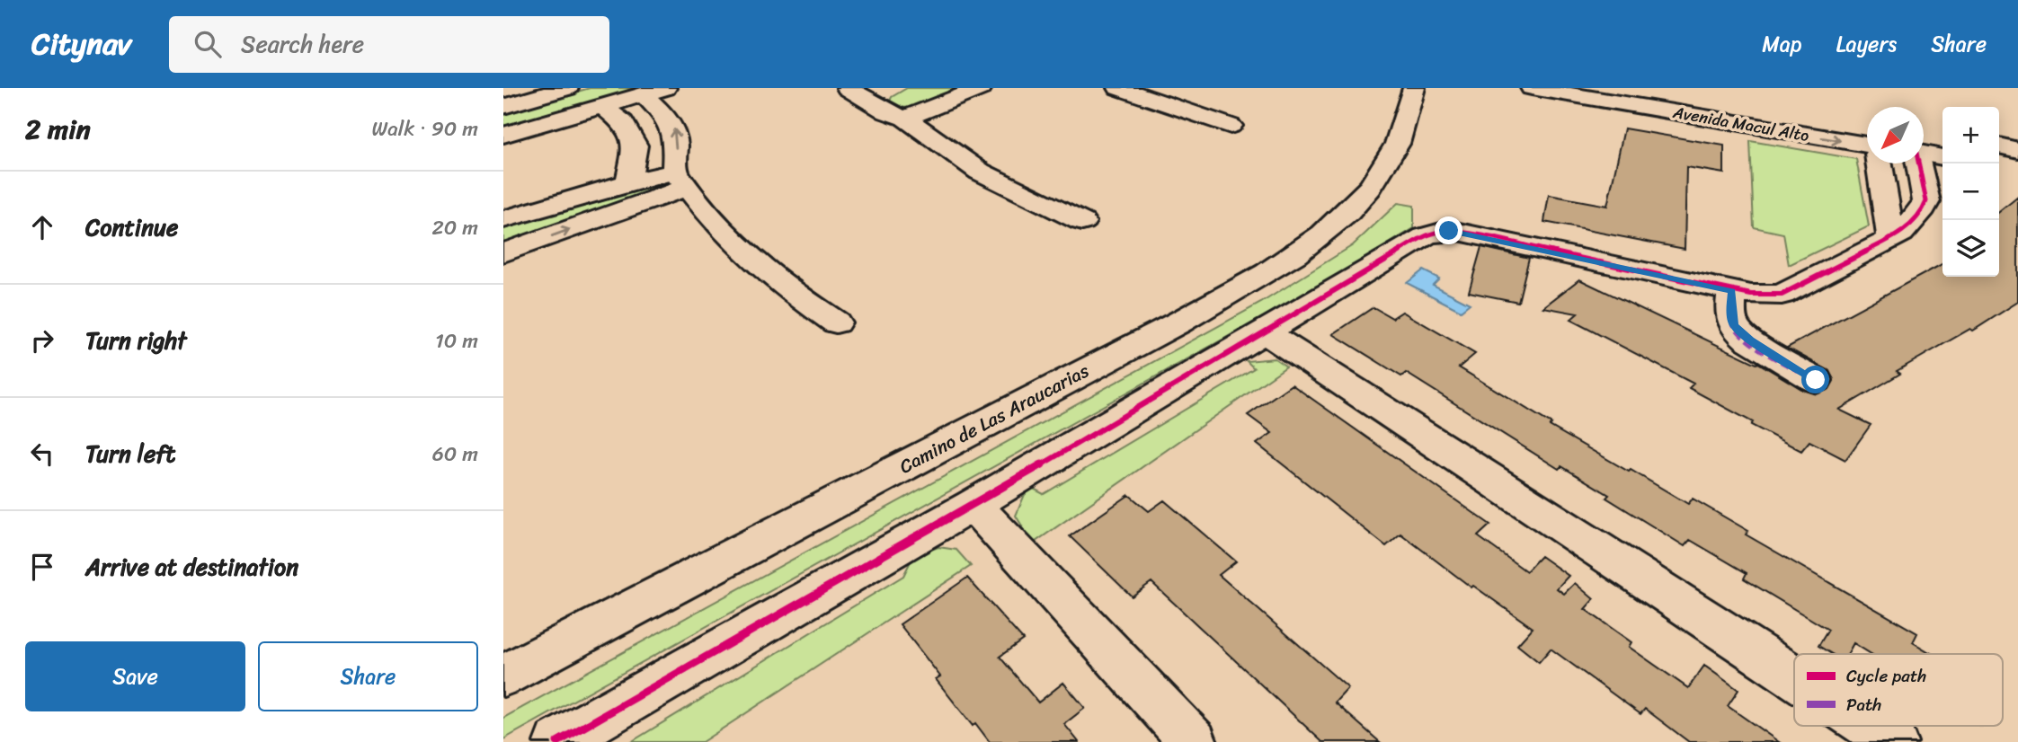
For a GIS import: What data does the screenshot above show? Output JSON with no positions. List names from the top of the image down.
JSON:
{
  "streets": {
    "street": ["Avenida Macul Alto", "Camino de Las Araucarias"]
  },
  "legend": ["Cycle path", "Path"],
  "north": "bottom left",
  "page": {
    "header": "Citynav",
    "search": "Search here",
    "nav": ["Map", "Layers", "Share"],
    "heading": ["2 min", "Walk · 90 m"],
    "map_buttons": ["+", "−"],
    "list": [
      ["Continue", "20 m"],
      ["Turn right", "10 m"],
      ["Turn left", "60 m"],
      "Arrive at destination"
    ],
    "buttons": ["Save", "Share"]
  }
}
